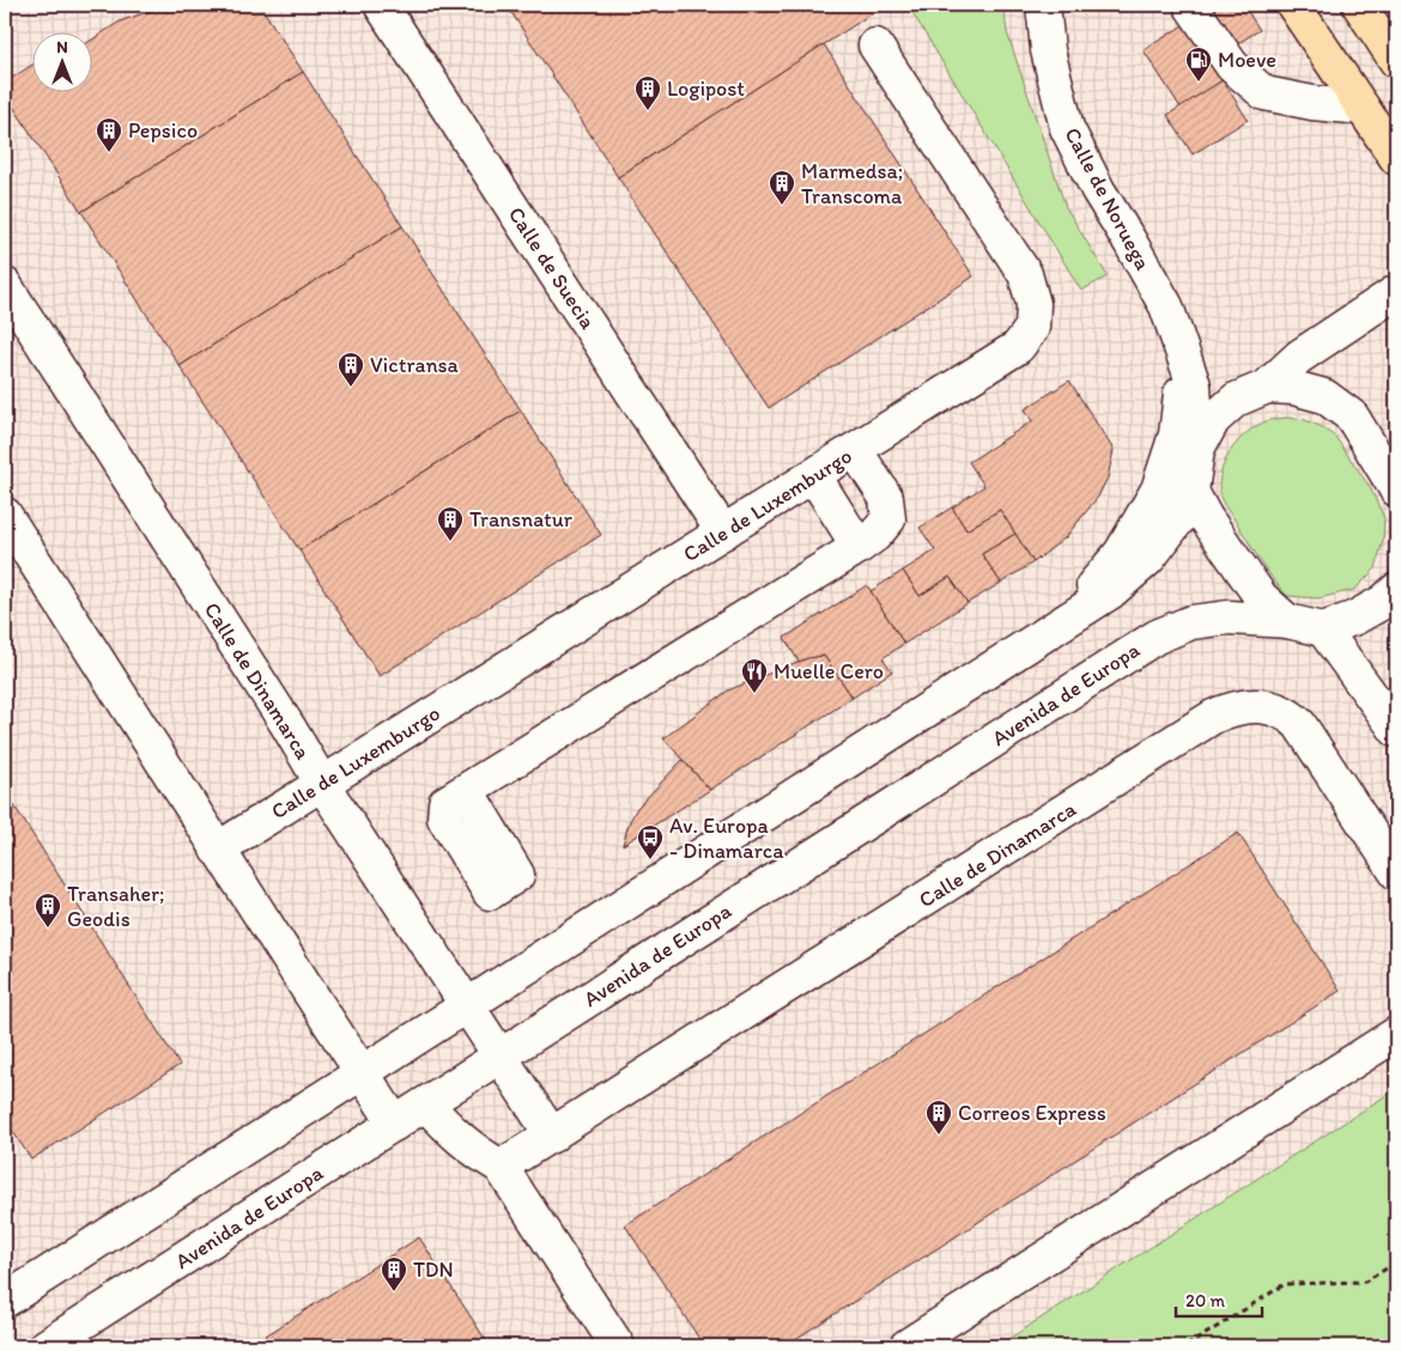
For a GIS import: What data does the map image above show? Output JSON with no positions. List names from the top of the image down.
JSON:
{
  "streets": {
    "street": [
      "Calle de Noruega",
      "Calle de Suecia",
      "Calle de Luxemburgo",
      "Calle de Dinamarca",
      "Avenida de Europa"
    ]
  },
  "crossings": [
    ["Calle de Suecia", "Calle de Luxemburgo"],
    ["Calle de Luxemburgo", "Calle de Dinamarca"],
    ["Calle de Dinamarca", "Avenida de Europa"]
  ],
  "places": {
    "fuel station": ["Moeve"],
    "building": [
      "Logipost",
      "Pepsico",
      "Marmedsa; Transcoma",
      "Victransa",
      "Transnatur",
      "Transaher; Geodis",
      "Correos Express",
      "TDN"
    ],
    "restaurant": ["Muelle Cero"],
    "bus stop": ["Av. Europa - Dinamarca"]
  },
  "scale_bar": "20 m",
  "north": "top"
}
